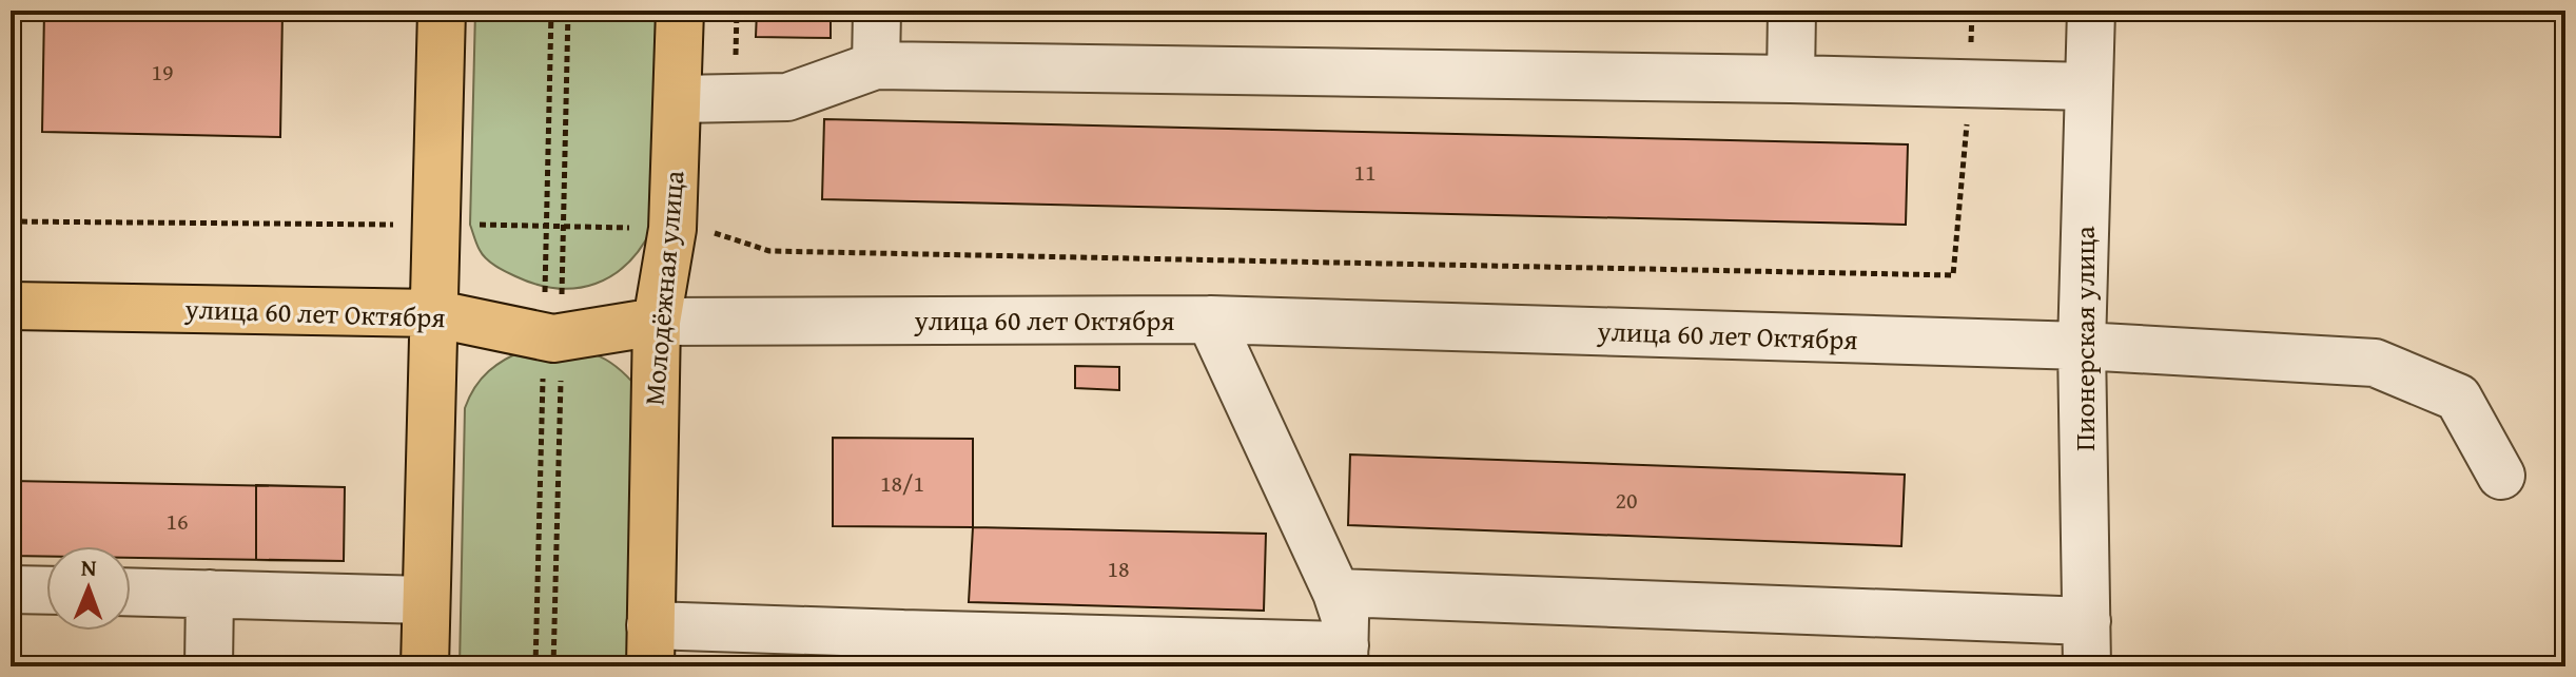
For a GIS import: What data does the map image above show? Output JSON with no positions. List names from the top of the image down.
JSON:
{
  "streets": {
    "main road": ["Молодёжная улица", "улица 60 лет Октября"],
    "street": ["Пионерская улица"]
  },
  "crossings": [
    ["Молодёжная улица", "улица 60 лет Октября"],
    ["улица 60 лет Октября", "Пионерская улица"]
  ],
  "house_numbers": [
    "19",
    "11",
    "18/1",
    "20",
    "16",
    "18"
  ],
  "north": "top"
}
